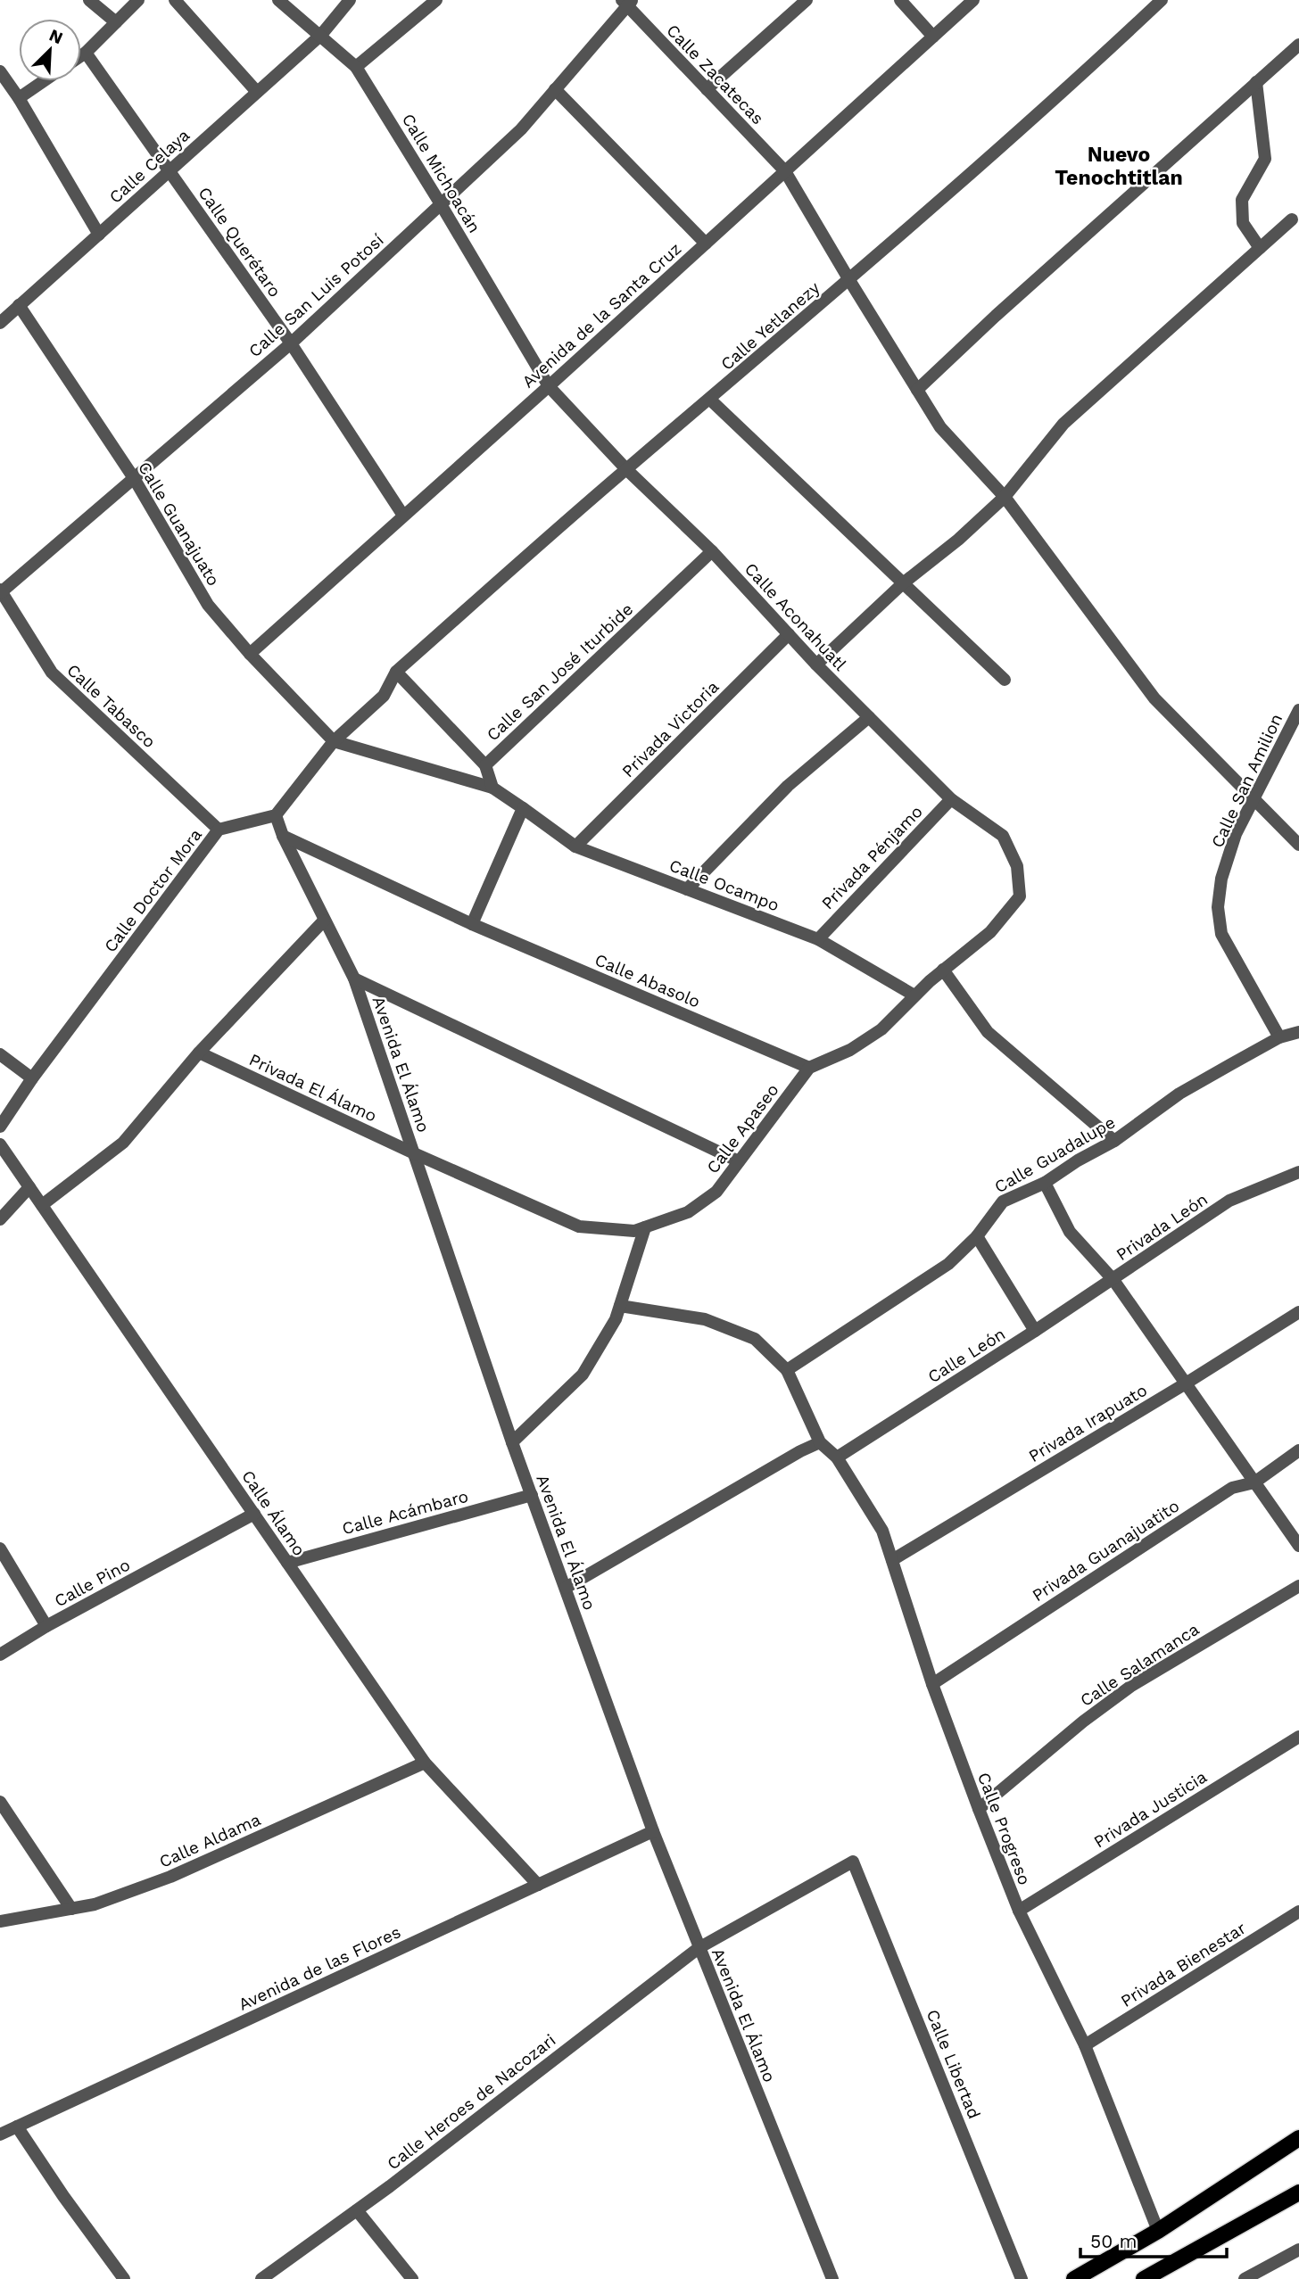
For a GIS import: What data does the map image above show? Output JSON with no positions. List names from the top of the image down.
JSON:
{
  "streets": {
    "street": [
      "Calle Zacatecas",
      "Calle Celaya",
      "Calle Michoacán",
      "Calle Querétaro",
      "Calle San Luis Potosí",
      "Avenida de la Santa Cruz",
      "Calle Yetlanezy",
      "Calle Guanajuato",
      "Calle Aconahuatl",
      "Calle San José Iturbide",
      "Calle Tabasco",
      "Privada Victoria",
      "Calle San Amilion",
      "Privada Pénjamo",
      "Calle Ocampo",
      "Calle Doctor Mora",
      "Calle Abasolo",
      "Avenida El Álamo",
      "Privada El Álamo",
      "Calle Apaseo",
      "Calle Guadalupe",
      "Privada León",
      "Calle León",
      "Privada Irapuato",
      "Calle Acámbaro",
      "Calle Álamo",
      "Privada Guanajuatito",
      "Calle Pino",
      "Calle Salamanca",
      "Privada Justicia",
      "Calle Progreso",
      "Calle Aldama",
      "Privada Bienestar",
      "Avenida de las Flores",
      "Calle Libertad",
      "Calle Heroes de Nacozari"
    ]
  },
  "crossings": [
    ["Calle Zacatecas", "Calle San Luis Potosí"],
    ["Calle Zacatecas", "Avenida de la Santa Cruz"],
    ["Calle Zacatecas", "Calle Yetlanezy"],
    ["Calle Zacatecas", "Calle San Amilion"],
    ["Calle Celaya", "Calle Michoacán"],
    ["Calle Celaya", "Calle Querétaro"],
    ["Calle Celaya", "Calle Guanajuato"],
    ["Calle Michoacán", "Calle San Luis Potosí"],
    ["Calle Michoacán", "Avenida de la Santa Cruz"],
    ["Calle Michoacán", "Calle Aconahuatl"],
    ["Calle Querétaro", "Calle San Luis Potosí"],
    ["Calle Querétaro", "Avenida de la Santa Cruz"],
    ["Calle San Luis Potosí", "Calle Guanajuato"],
    ["Calle San Luis Potosí", "Calle Tabasco"],
    ["Avenida de la Santa Cruz", "Calle Guanajuato"],
    ["Avenida de la Santa Cruz", "Calle Aconahuatl"],
    ["Calle Yetlanezy", "Calle Aconahuatl"],
    ["Calle Aconahuatl", "Calle San José Iturbide"],
    ["Calle Aconahuatl", "Privada Victoria"],
    ["Calle Aconahuatl", "Privada Pénjamo"],
    ["Calle Aconahuatl", "Calle Apaseo"],
    ["Calle Tabasco", "Calle Doctor Mora"],
    ["Privada Victoria", "Calle Ocampo"],
    ["Calle San Amilion", "Calle Guadalupe"],
    ["Privada Pénjamo", "Calle Ocampo"],
    ["Calle Ocampo", "Calle Apaseo"],
    ["Calle Doctor Mora", "Avenida El Álamo"],
    ["Calle Abasolo", "Avenida El Álamo"],
    ["Calle Abasolo", "Calle Apaseo"],
    ["Avenida El Álamo", "Privada El Álamo"],
    ["Avenida El Álamo", "Calle Apaseo"],
    ["Avenida El Álamo", "Calle Acámbaro"],
    ["Avenida El Álamo", "Avenida de las Flores"],
    ["Avenida El Álamo", "Calle Heroes de Nacozari"],
    ["Privada El Álamo", "Calle Apaseo"],
    ["Privada León", "Calle León"],
    ["Calle León", "Calle Progreso"],
    ["Privada Irapuato", "Calle Progreso"],
    ["Calle Acámbaro", "Calle Álamo"],
    ["Calle Álamo", "Calle Pino"],
    ["Calle Álamo", "Calle Aldama"],
    ["Calle Álamo", "Avenida de las Flores"],
    ["Privada Guanajuatito", "Calle Progreso"],
    ["Calle Salamanca", "Calle Progreso"],
    ["Privada Justicia", "Calle Progreso"],
    ["Calle Progreso", "Privada Bienestar"],
    ["Calle Libertad", "Calle Heroes de Nacozari"]
  ],
  "districts": ["Nuevo Tenochtitlan"],
  "scale_bar": "50 m",
  "north": "top right"
}
